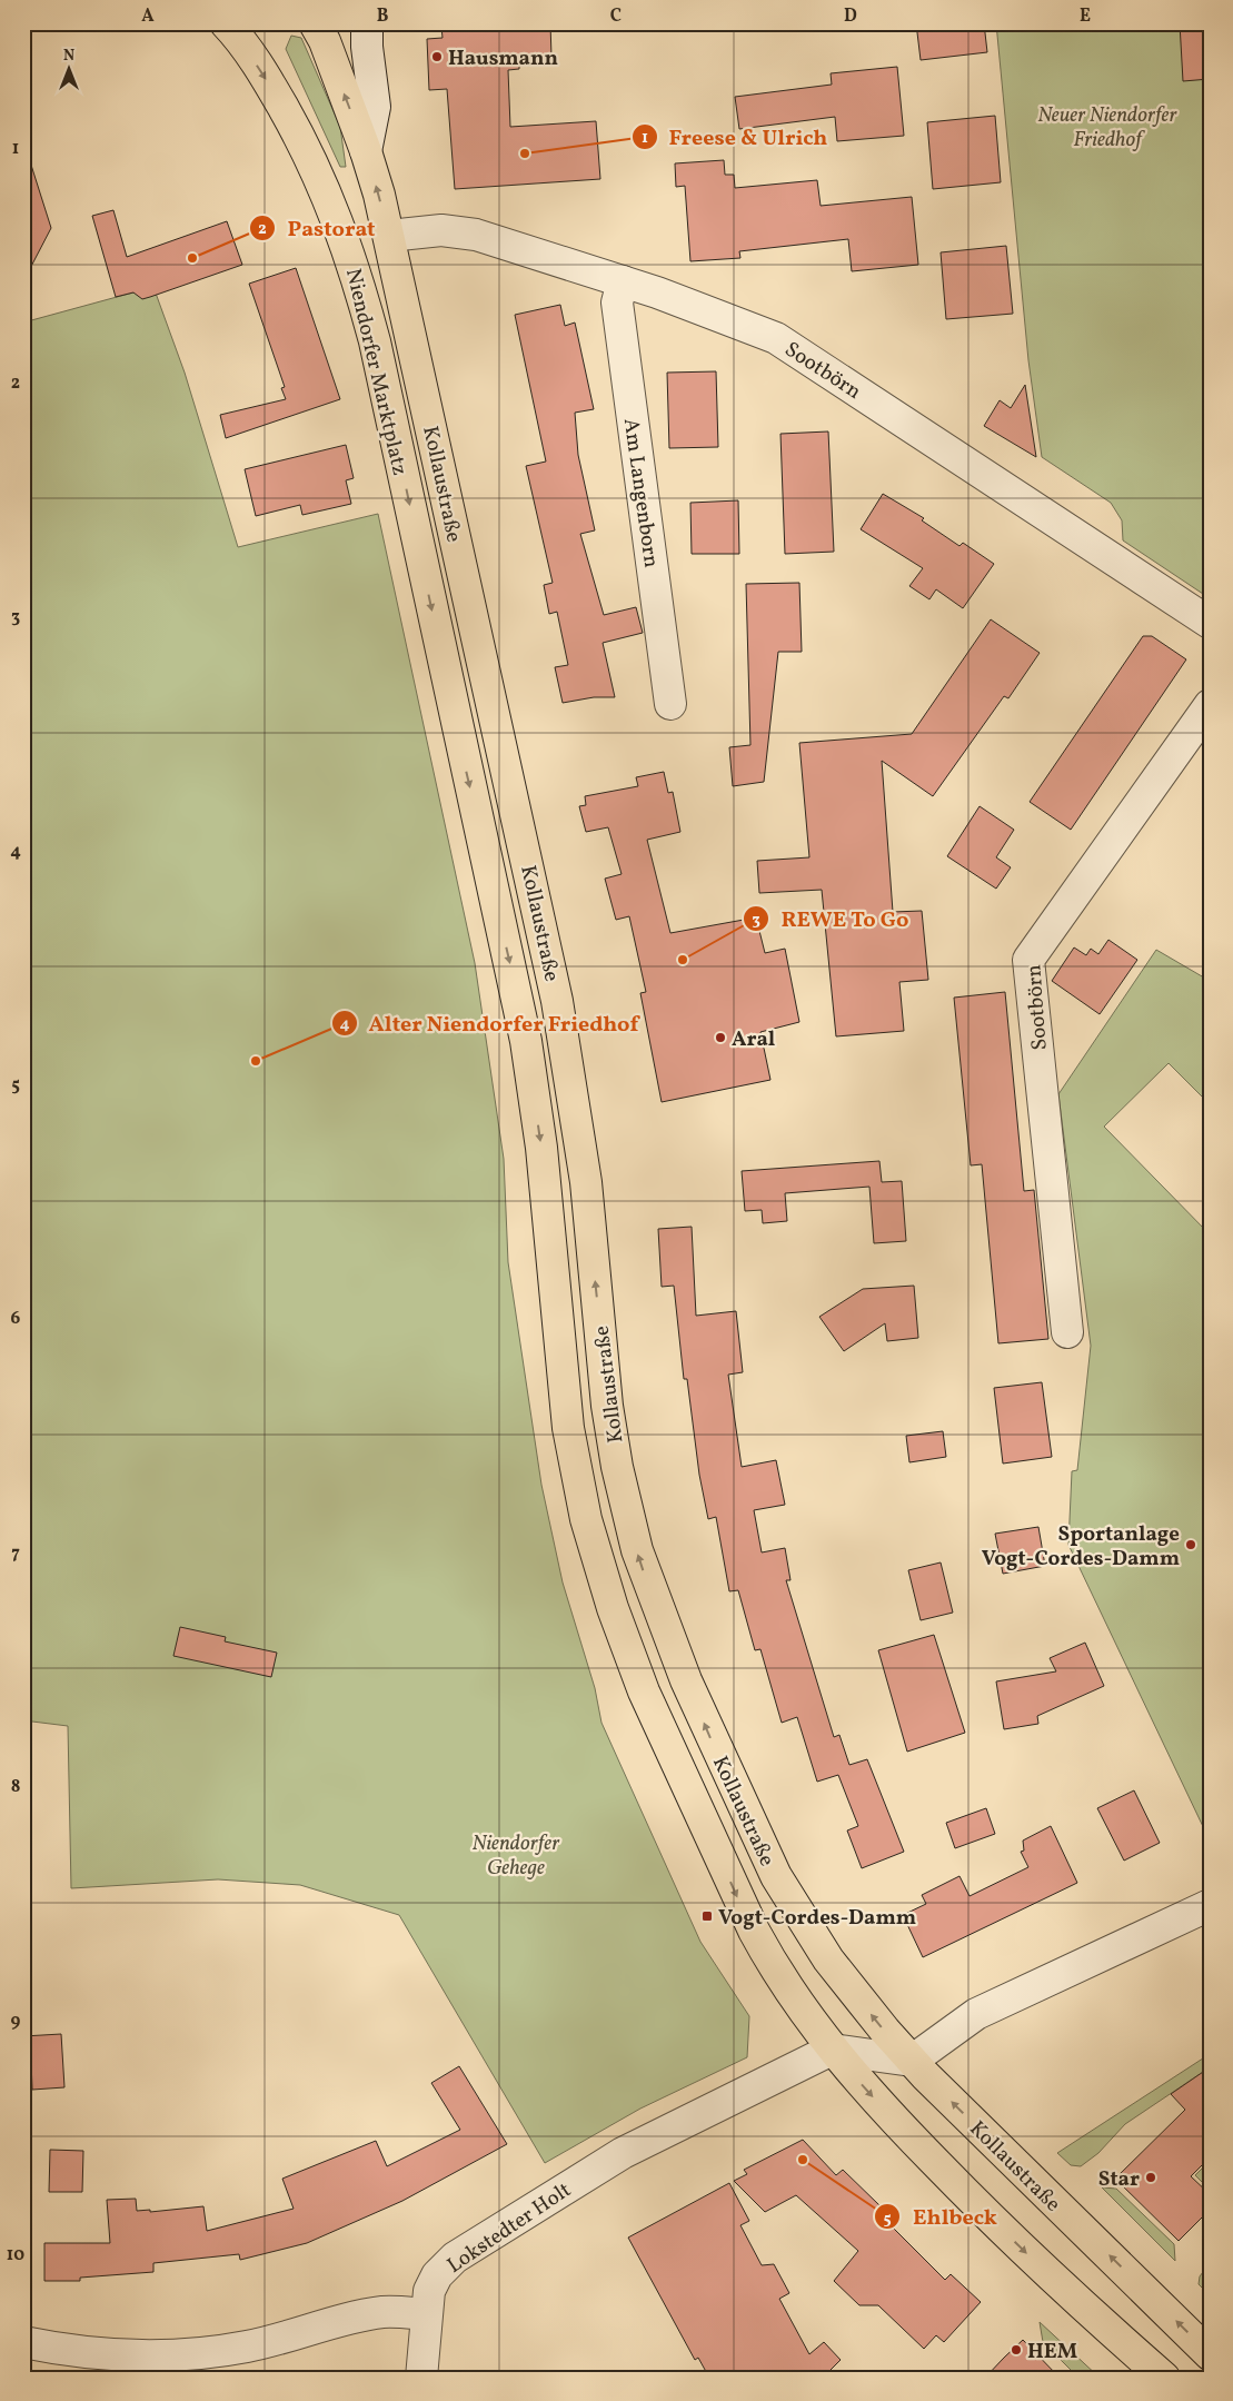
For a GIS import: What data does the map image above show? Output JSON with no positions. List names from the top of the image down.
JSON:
{
  "streets": {
    "main road": ["Niendorfer Marktplatz", "Kollaustraße"],
    "street": ["Sootbörn", "Am Langenborn", "Lokstedter Holt"]
  },
  "crossings": [
    ["Sootbörn", "Kollaustraße"],
    ["Sootbörn", "Am Langenborn"],
    ["Niendorfer Marktplatz", "Kollaustraße"],
    ["Kollaustraße", "Lokstedter Holt"]
  ],
  "parks": ["Neuer Niendorfer Friedhof", "Niendorfer Gehege"],
  "places": {
    "other": [
      "Hausmann",
      "Freese & Ulrich",
      "Pastorat",
      "REWE To Go",
      "Aral",
      "Alter Niendorfer Friedhof",
      "Sportanlage Vogt-Cordes-Damm",
      "Ehlbeck",
      "Star",
      "HEM"
    ],
    "transit": ["Vogt-Cordes-Damm"]
  },
  "north": "top",
  "grid": {
    "columns": [
      "A",
      "B",
      "C",
      "D",
      "E"
    ],
    "rows": [
      "1",
      "2",
      "3",
      "4",
      "5",
      "6",
      "7",
      "8",
      "9",
      "10"
    ]
  }
}
